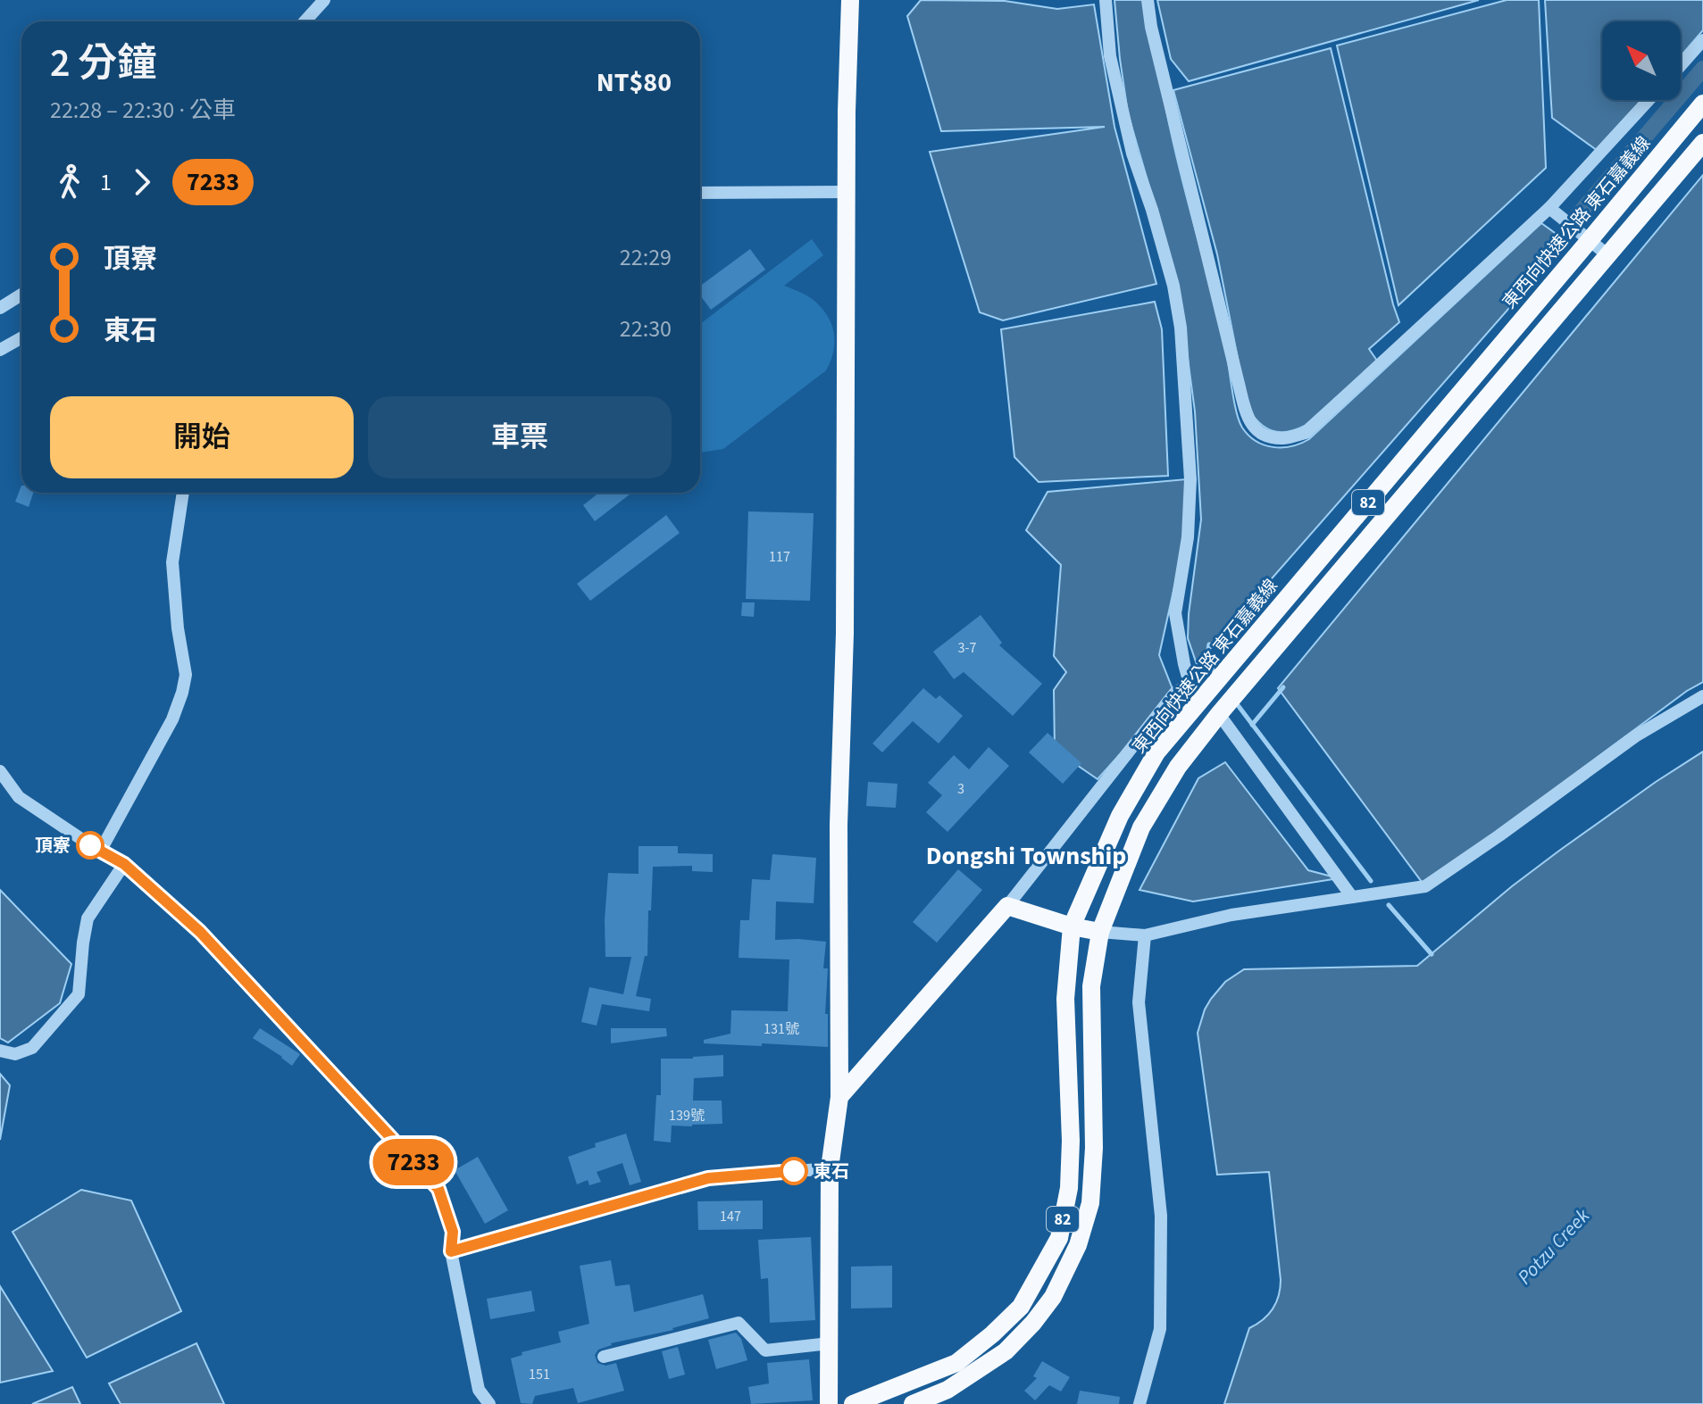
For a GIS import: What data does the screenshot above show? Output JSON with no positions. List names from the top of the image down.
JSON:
{
  "streets": {
    "main road": ["東西向快速公路 東石嘉義線", "82"]
  },
  "districts": ["Dongshi Township"],
  "water": ["Potzu Creek"],
  "places": ["頂寮", "東石"],
  "lines": ["bus line 7233"],
  "house_numbers": [
    "117",
    "3-7",
    "3",
    "131號",
    "139號",
    "147",
    "151"
  ],
  "north": "top left",
  "page": {
    "on_map": "7233",
    "heading": ["2 分鐘", "22:28 – 22:30 · 公車", "NT$80"],
    "legs": ["1", "7233"],
    "list": [
      {
        "name": "頂寮",
        "value": "22:29"
      },
      {
        "name": "東石",
        "value": "22:30"
      }
    ],
    "buttons": ["開始", "車票"]
  }
}
